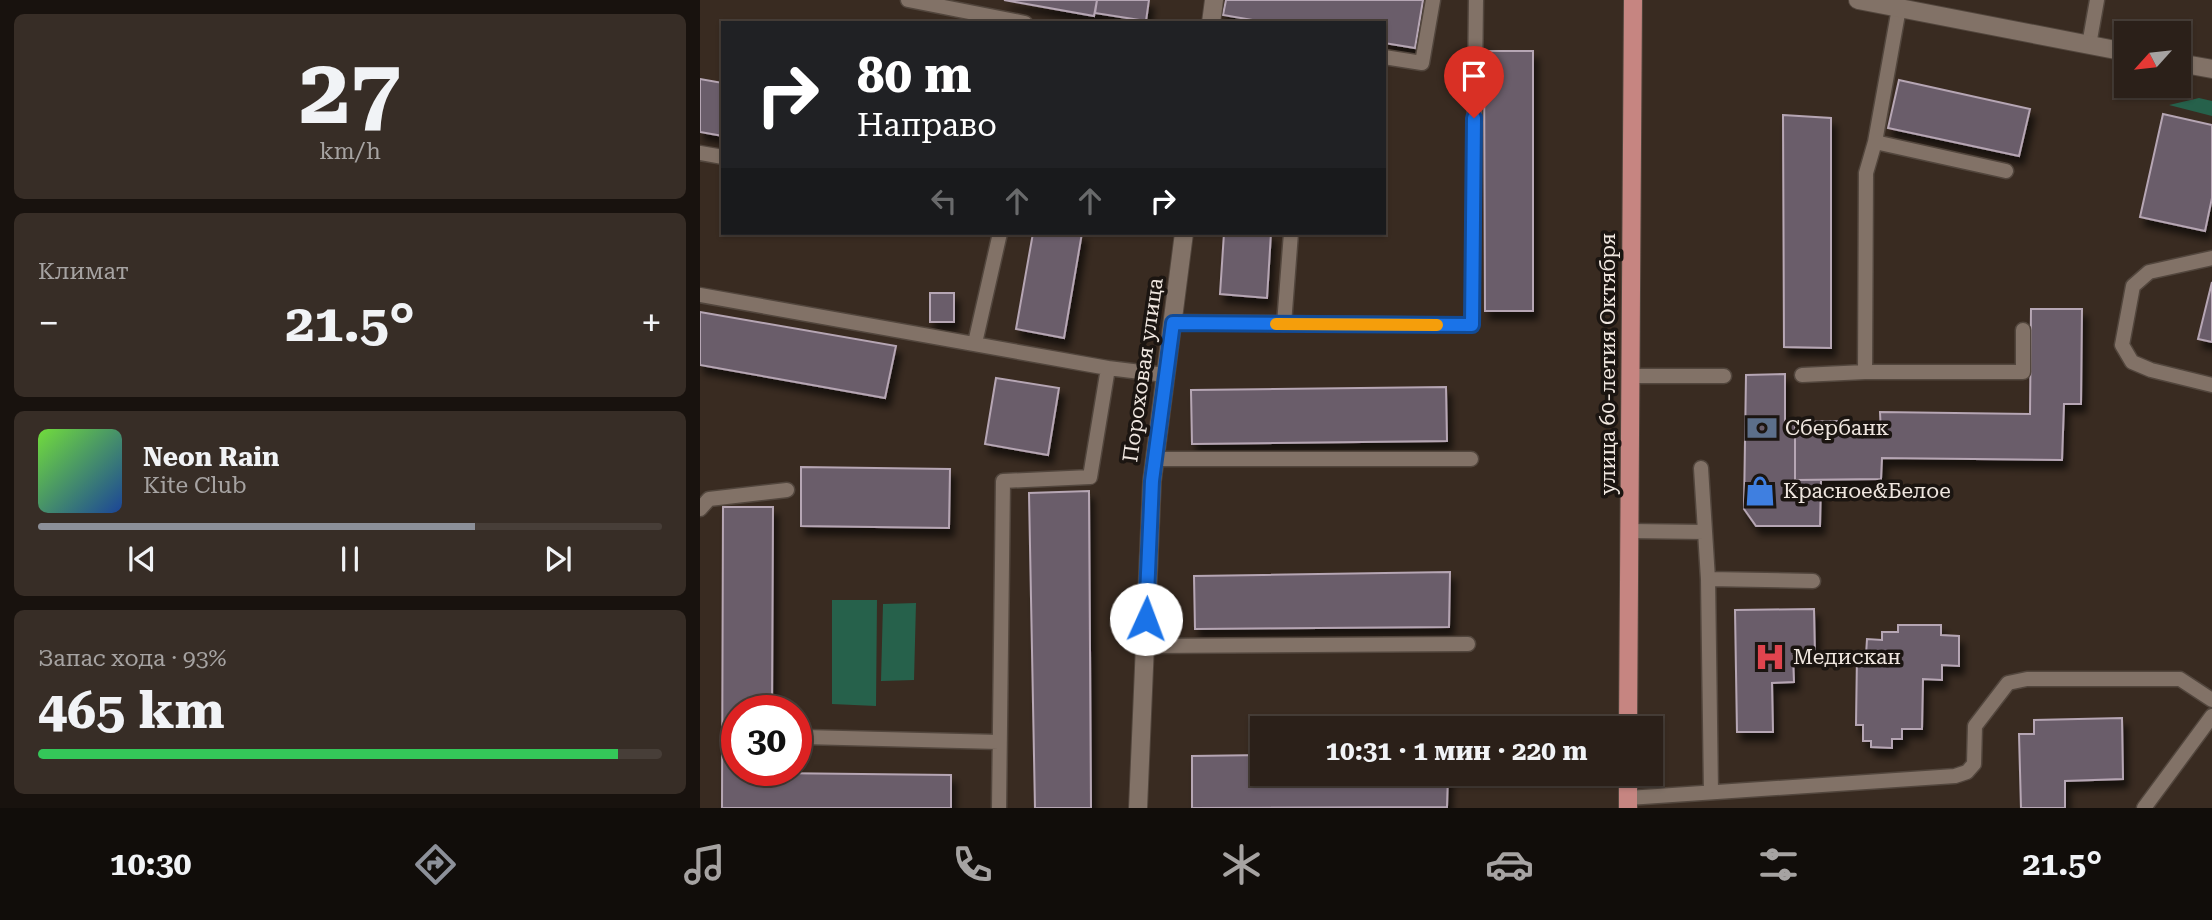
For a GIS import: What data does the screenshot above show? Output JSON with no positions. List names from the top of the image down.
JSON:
{
  "streets": {
    "main road": ["улица 60-летия Октября"],
    "street": ["Пороховая улица"]
  },
  "places": {
    "bank": ["Сбербанк"],
    "shop": ["Красное&Белое"],
    "hospital": ["Медискан"]
  },
  "north": "bottom left",
  "page": {
    "tile": [
      ["27", "km/h"],
      "Климат",
      ["Запас хода · 93%", "465 km"]
    ],
    "turn": ["80 m", "Направо"],
    "heat": ["−", "21.5°", "+"],
    "song": ["Neon Rain", "Kite Club"],
    "limit": "30",
    "trip": "10:31 · 1 мин · 220 m",
    "tabs": ["10:30", "21.5°"]
  }
}
